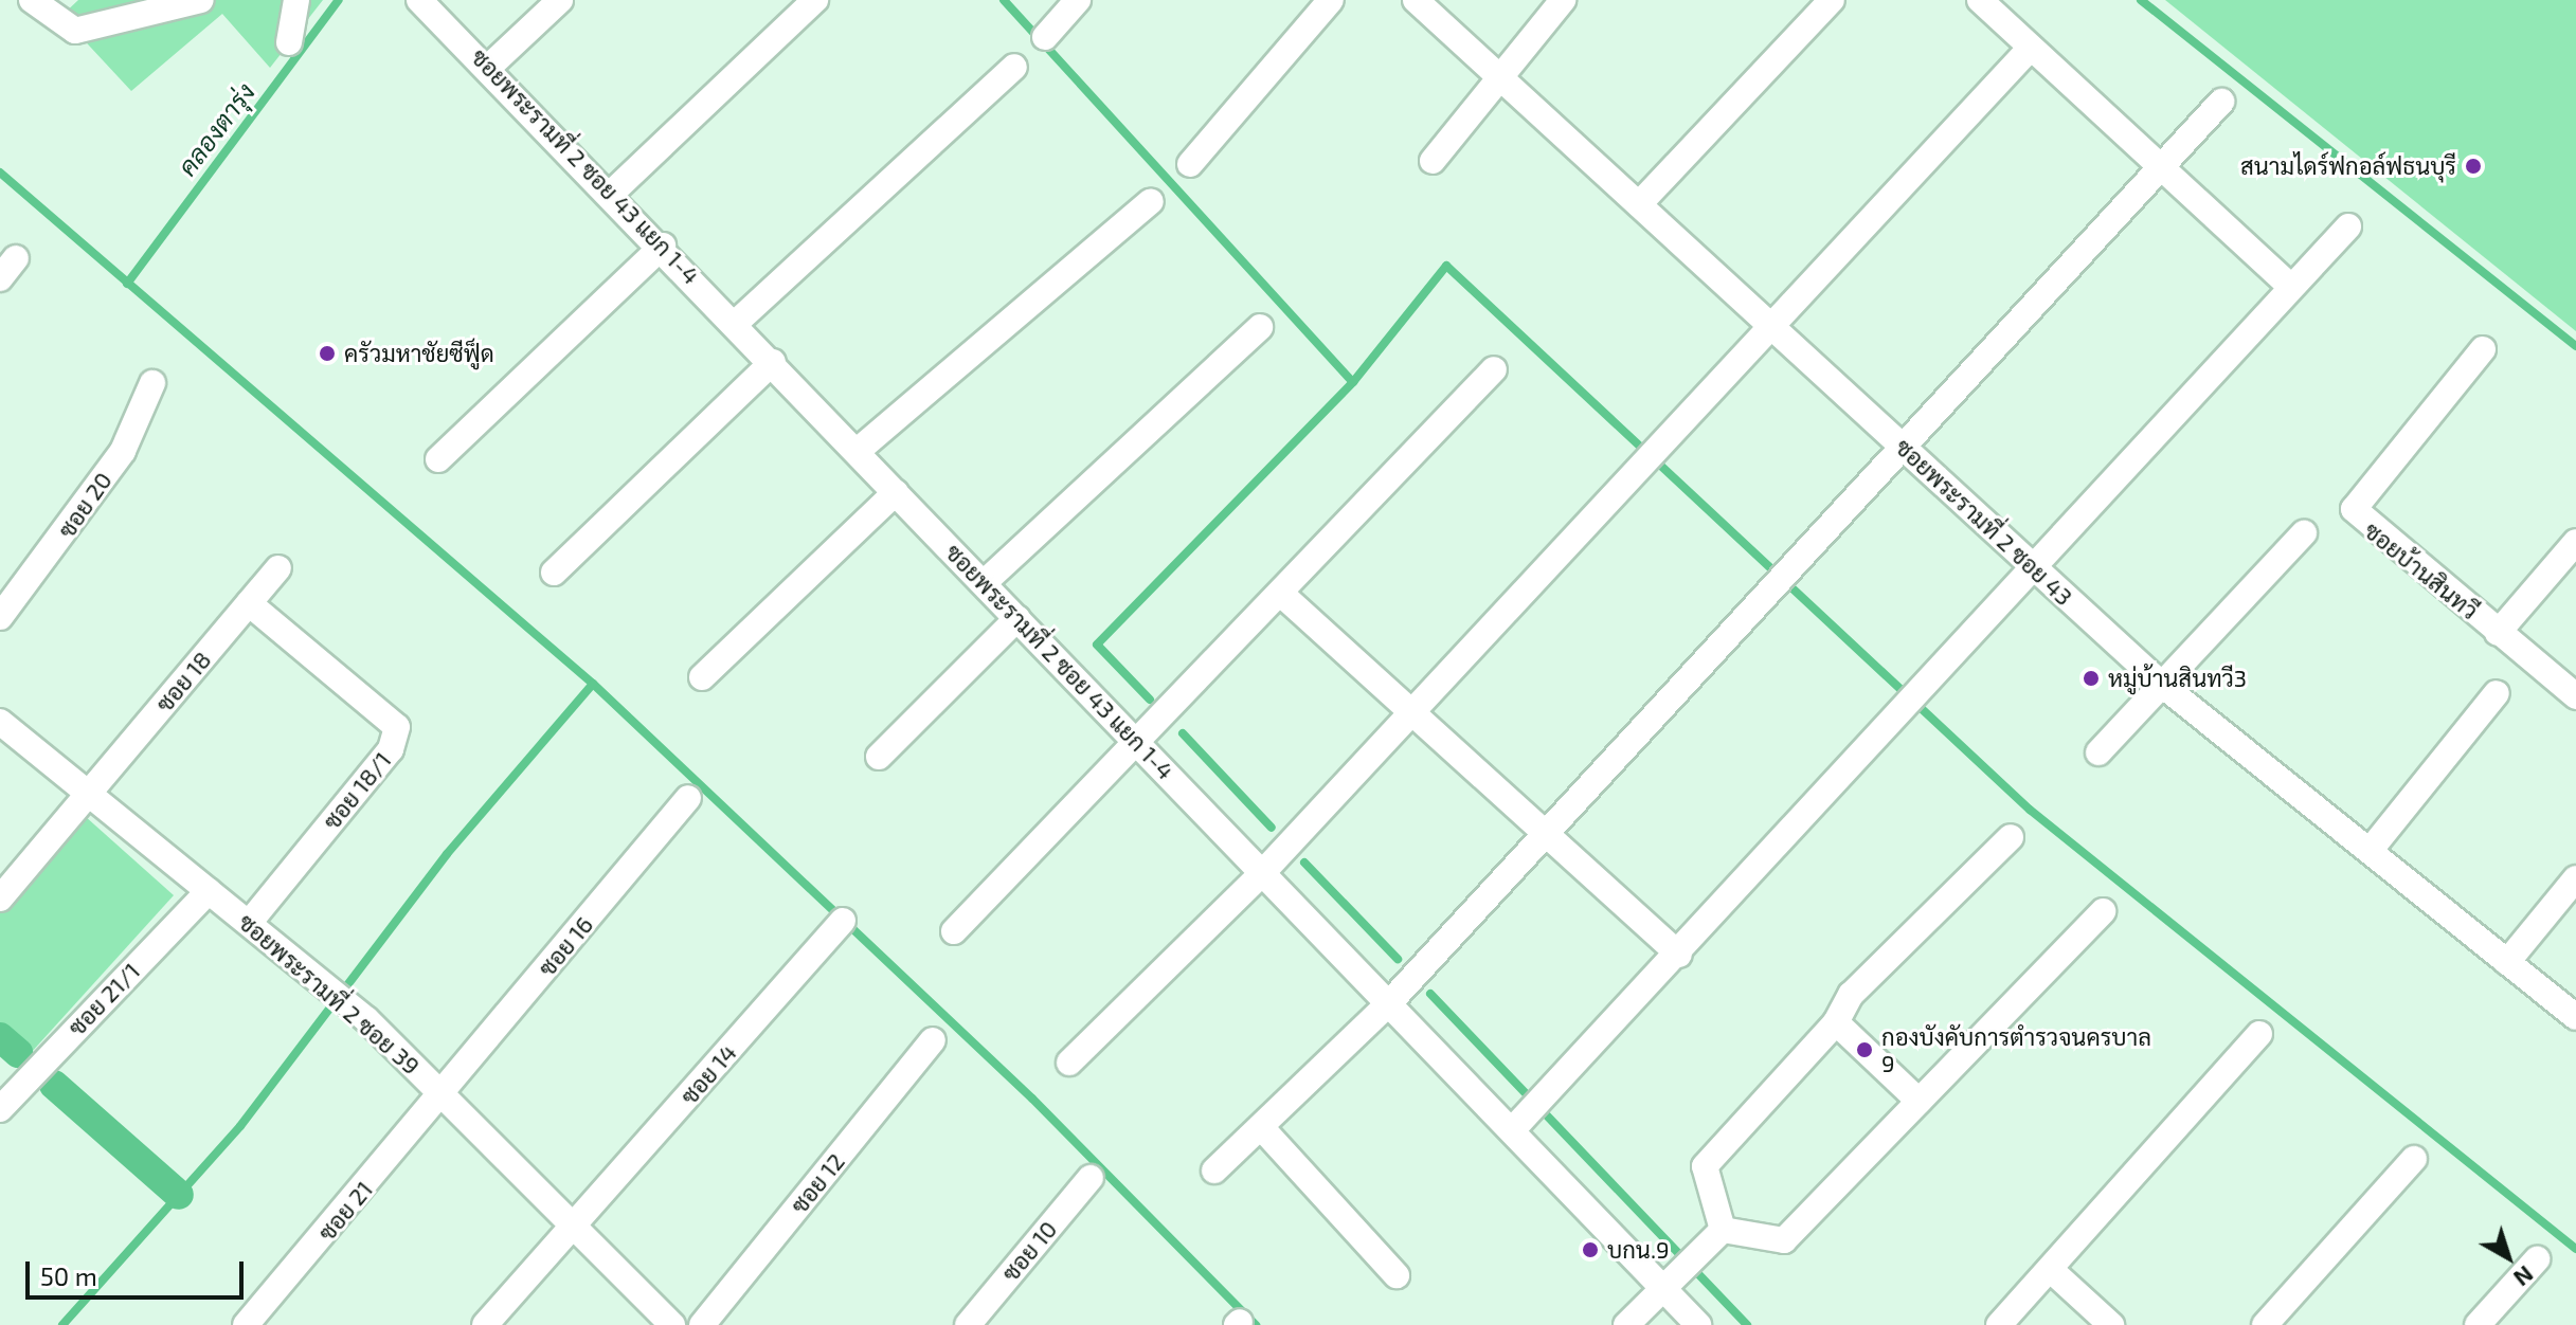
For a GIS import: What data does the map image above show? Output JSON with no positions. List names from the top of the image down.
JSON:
{
  "streets": {
    "street": [
      "ซอยพระรามที่ 2 ซอย 43 แยก 1-4",
      "ซอย 20",
      "ซอยพระรามที่ 2 ซอย 43",
      "ซอยบ้านสินทวี",
      "ซอย 18",
      "ซอย 18/1",
      "ซอย 16",
      "ซอยพระรามที่ 2 ซอย 39",
      "ซอย 21/1",
      "ซอย 14",
      "ซอย 12",
      "ซอย 21",
      "ซอย 10"
    ]
  },
  "crossings": [
    ["ซอย 18", "ซอย 18/1"],
    ["ซอย 18", "ซอยพระรามที่ 2 ซอย 39"],
    ["ซอย 18/1", "ซอยพระรามที่ 2 ซอย 39"],
    ["ซอย 16", "ซอยพระรามที่ 2 ซอย 39"],
    ["ซอย 16", "ซอย 21"],
    ["ซอยพระรามที่ 2 ซอย 39", "ซอย 21/1"],
    ["ซอยพระรามที่ 2 ซอย 39", "ซอย 14"],
    ["ซอยพระรามที่ 2 ซอย 39", "ซอย 21"]
  ],
  "water": ["คลองตารุ่ง"],
  "places": [
    "สนามไดร์ฟกอล์ฟธนบุรี",
    "ครัวมหาชัยซีฟู็ด",
    "หมู่บ้านสินทวี3",
    "กองบังคับการตำรวจนครบาล 9",
    "บกน.9"
  ],
  "scale_bar": "50 m",
  "north": "bottom right"
}
